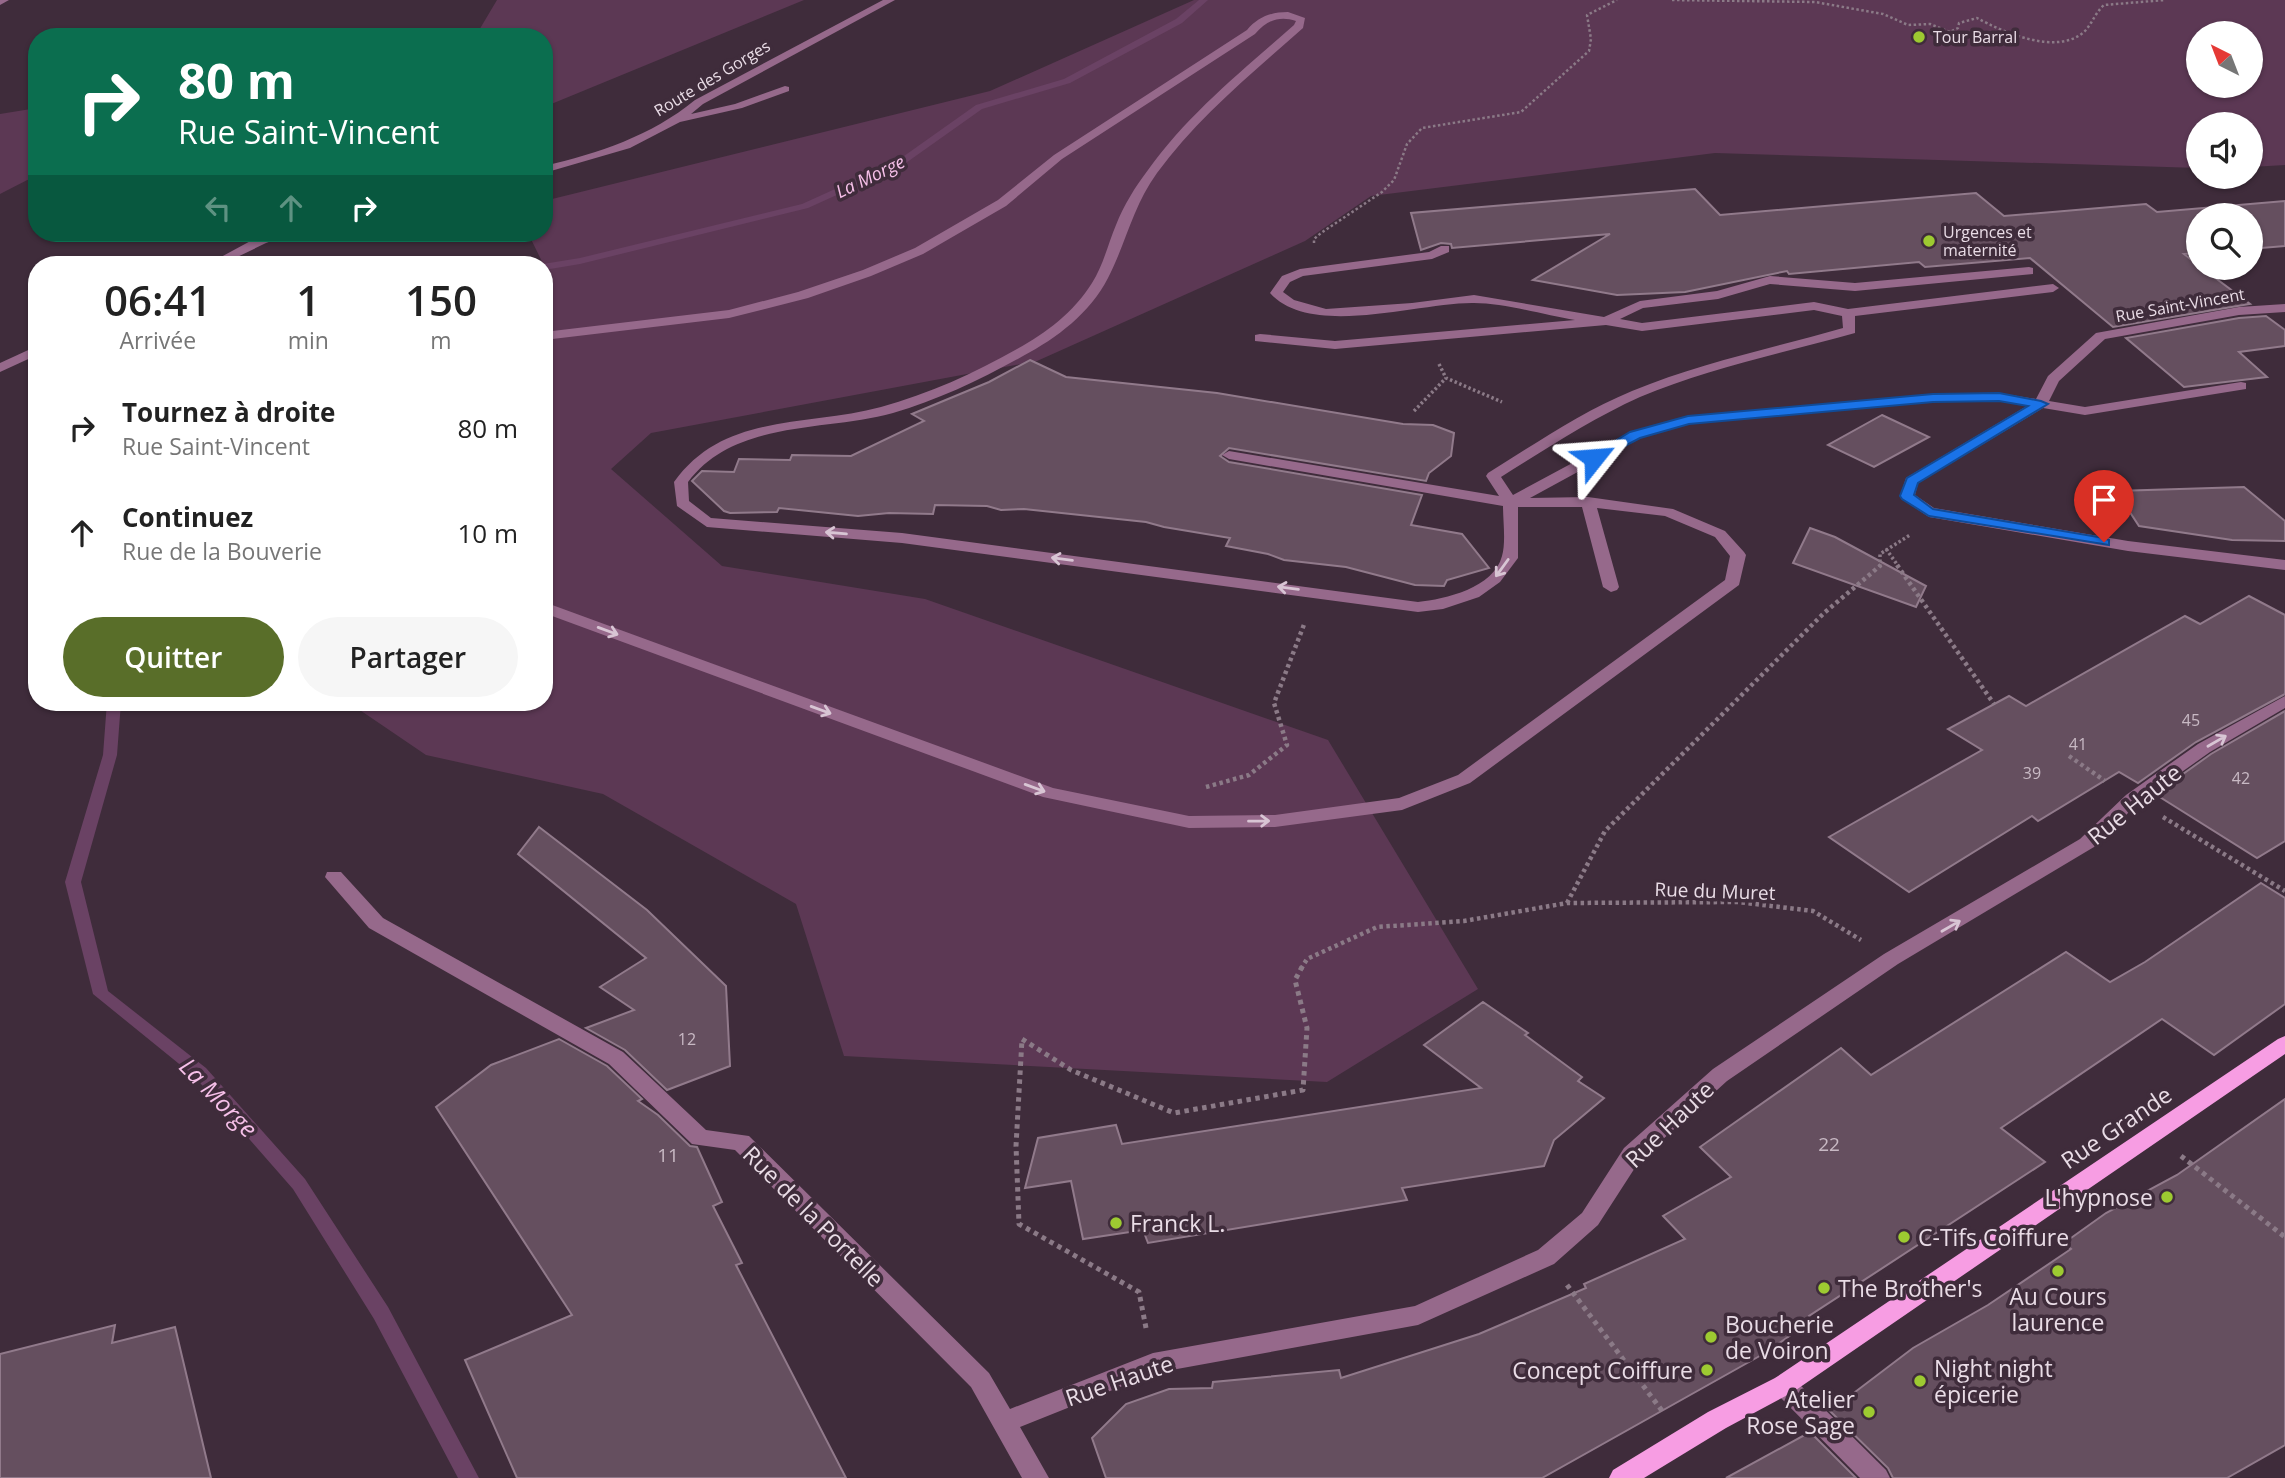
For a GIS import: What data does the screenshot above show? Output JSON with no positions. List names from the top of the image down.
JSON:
{
  "streets": {
    "main road": ["Rue Grande"],
    "street": [
      "Route des Gorges",
      "Rue Saint-Vincent",
      "Rue Haute",
      "Rue de la Portelle"
    ],
    "path": ["Rue du Muret"]
  },
  "crossings": [
    ["Rue Haute", "Rue du Muret"],
    ["Rue Haute", "Rue de la Portelle"]
  ],
  "water": ["La Morge"],
  "places": [
    "Tour Barral",
    "Urgences et maternité",
    "L'hypnose",
    "Franck L.",
    "C-Tifs Coiffure",
    "Au Cours laurence",
    "The Brother's",
    "Boucherie de Voiron",
    "Concept Coiffure",
    "Night night épicerie",
    "Atelier Rose Sage"
  ],
  "house_numbers": [
    "45",
    "41",
    "39",
    "42",
    "12",
    "22",
    "11"
  ],
  "north": "top left",
  "page": {
    "turn": ["80 m", "Rue Saint-Vincent"],
    "eta": [
      "06:41",
      "Arrivée",
      "1",
      "min",
      "150",
      "m"
    ],
    "list": [
      {
        "name": "Tournez à droite",
        "note": "Rue Saint-Vincent",
        "value": "80 m"
      },
      {
        "name": "Continuez",
        "note": "Rue de la Bouverie",
        "value": "10 m"
      }
    ],
    "buttons": ["Quitter", "Partager"]
  }
}
